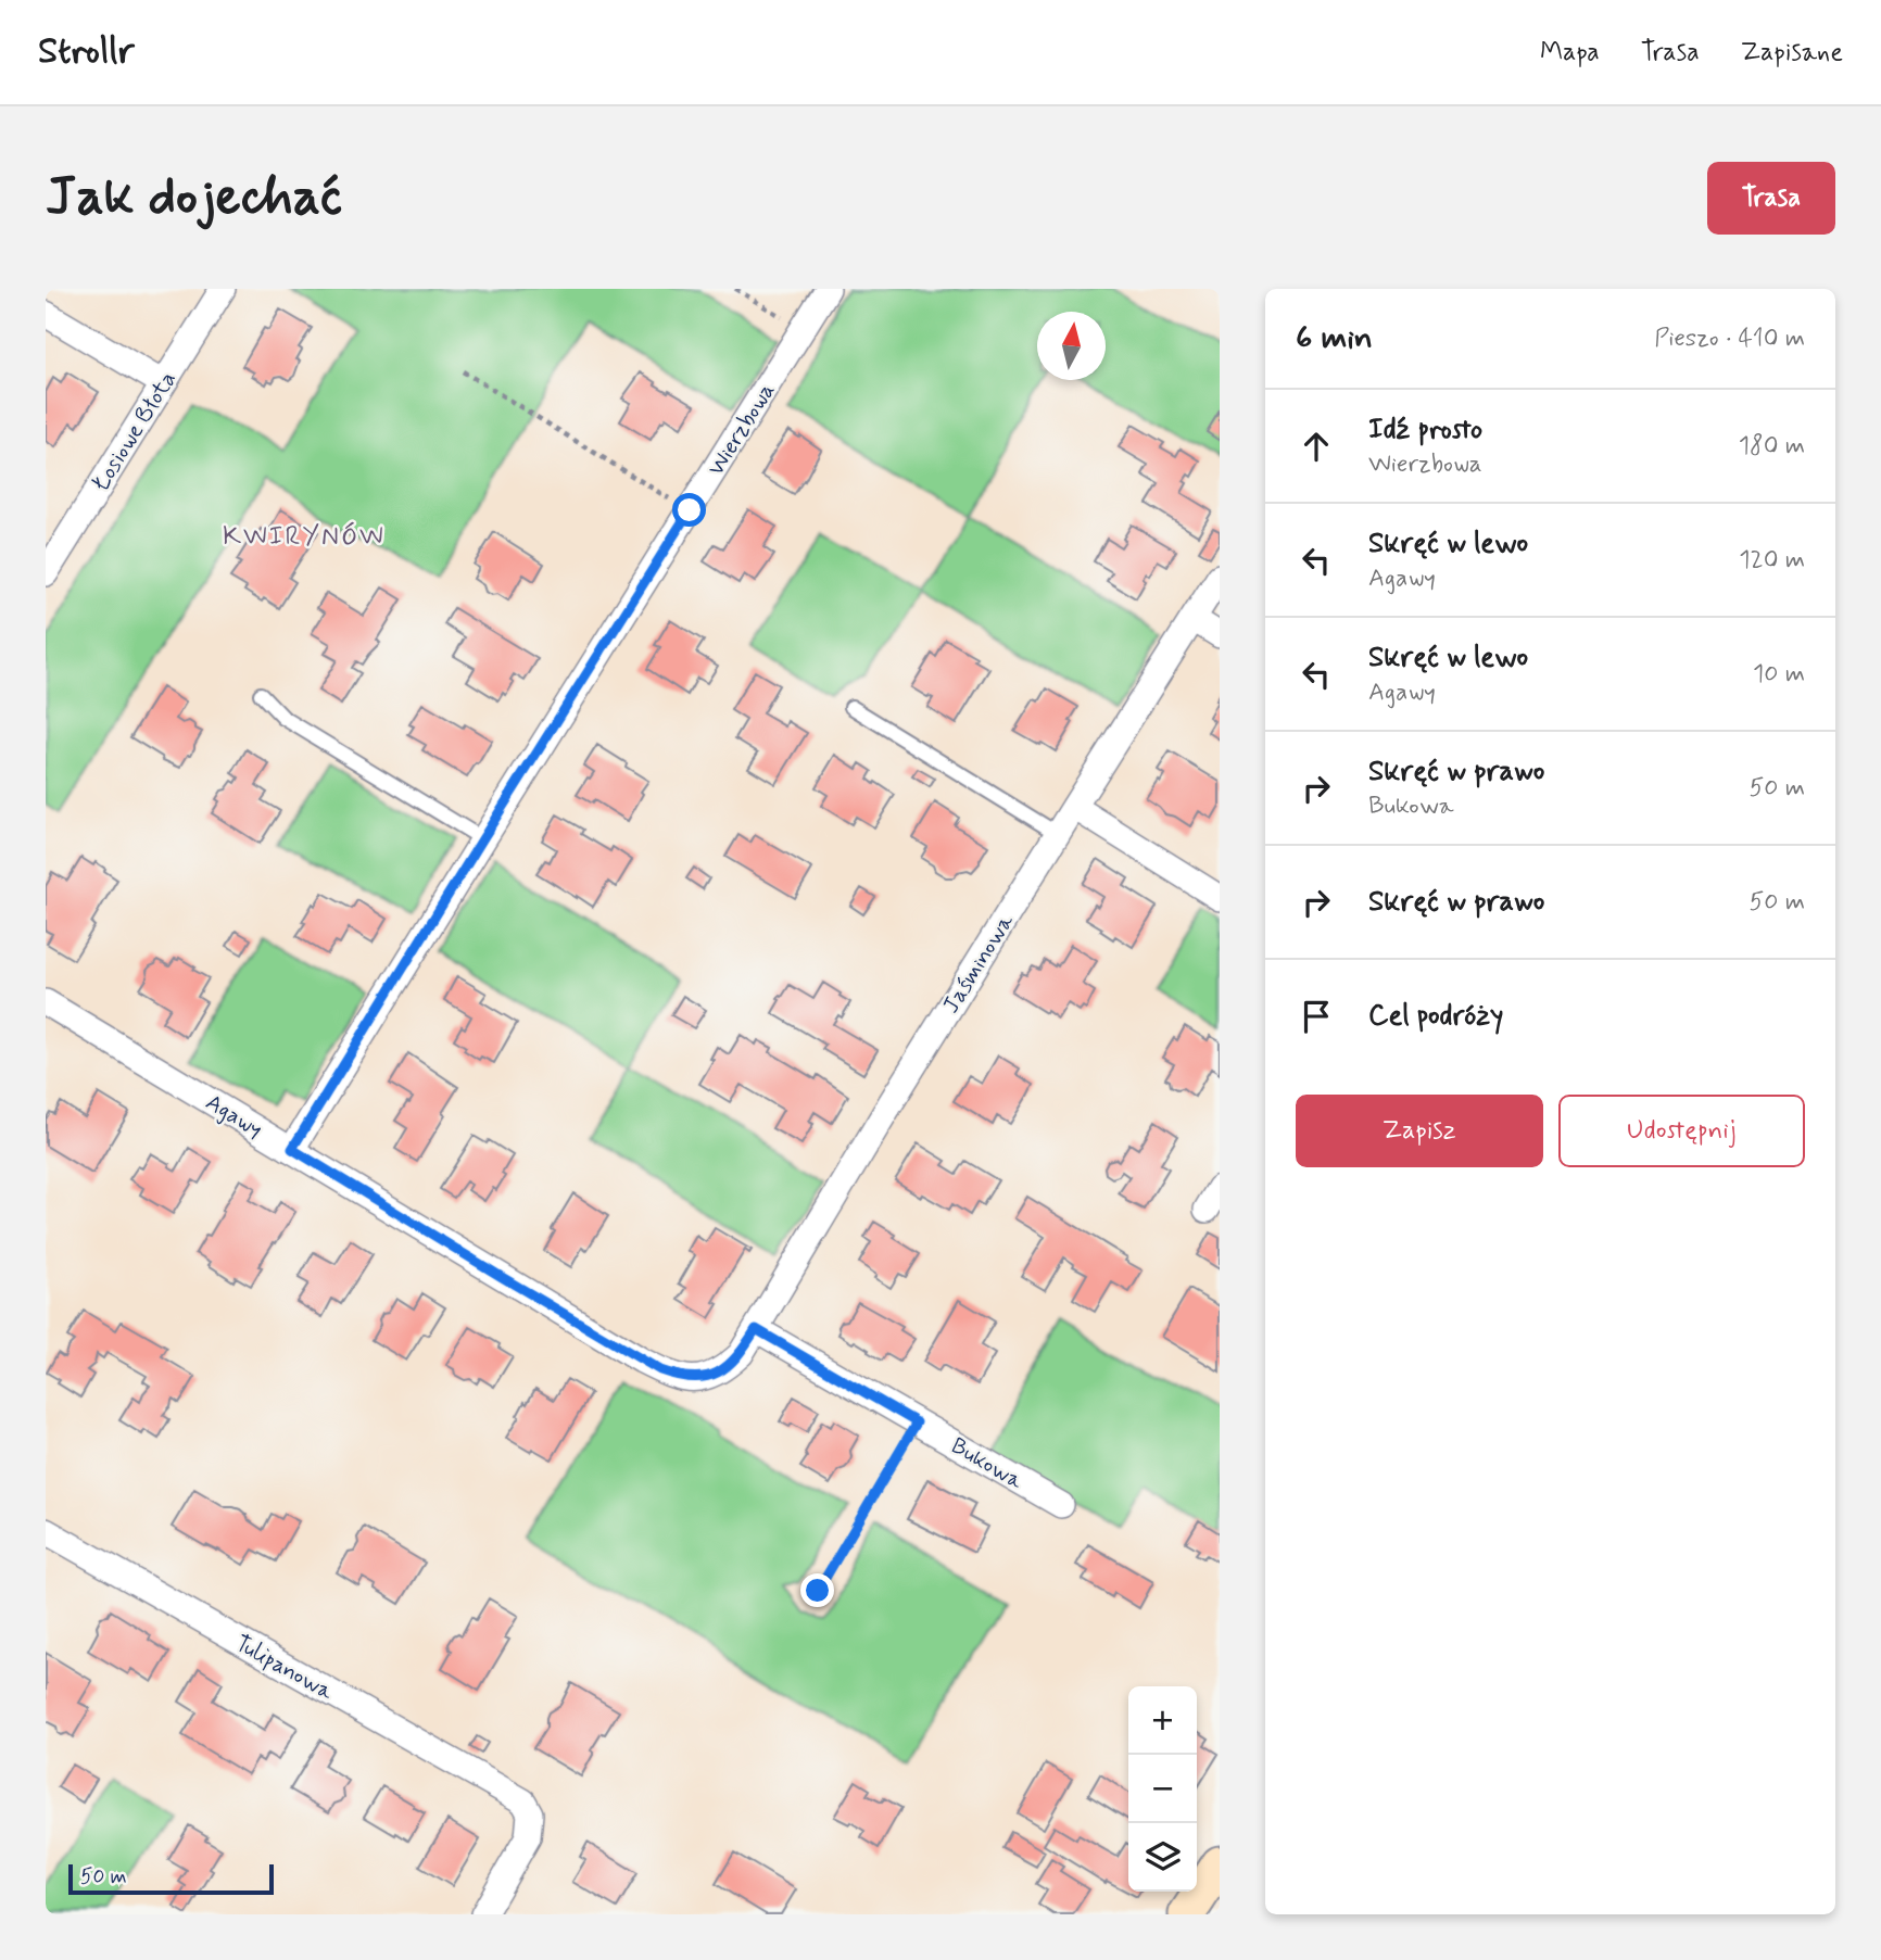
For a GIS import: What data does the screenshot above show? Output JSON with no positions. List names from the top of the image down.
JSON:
{
  "streets": {
    "street": [
      "Wierzbowa",
      "Łosiowe Błota",
      "Jaśminowa",
      "Agawy",
      "Bukowa",
      "Tulipanowa"
    ]
  },
  "crossings": [
    ["Wierzbowa", "Agawy"],
    ["Jaśminowa", "Agawy"],
    ["Jaśminowa", "Bukowa"]
  ],
  "districts": ["KWIRYNÓW"],
  "scale_bar": "50 m",
  "north": "top",
  "page": {
    "header": "Strollr",
    "nav": ["Mapa", "Trasa", "Zapisane"],
    "buttons": [
      "Trasa",
      ["Zapisz", "Udostępnij"]
    ],
    "title": "Jak dojechać",
    "heading": ["6 min", "Pieszo · 410 m"],
    "list": [
      ["Idź prosto", "Wierzbowa", "180 m"],
      ["Skręć w lewo", "Agawy", "120 m"],
      ["Skręć w lewo", "Agawy", "10 m"],
      ["Skręć w prawo", "Bukowa", "50 m"],
      ["Skręć w prawo", "50 m"],
      "Cel podróży"
    ],
    "map_buttons": ["+", "−"],
    "scale": "50 m"
  }
}
